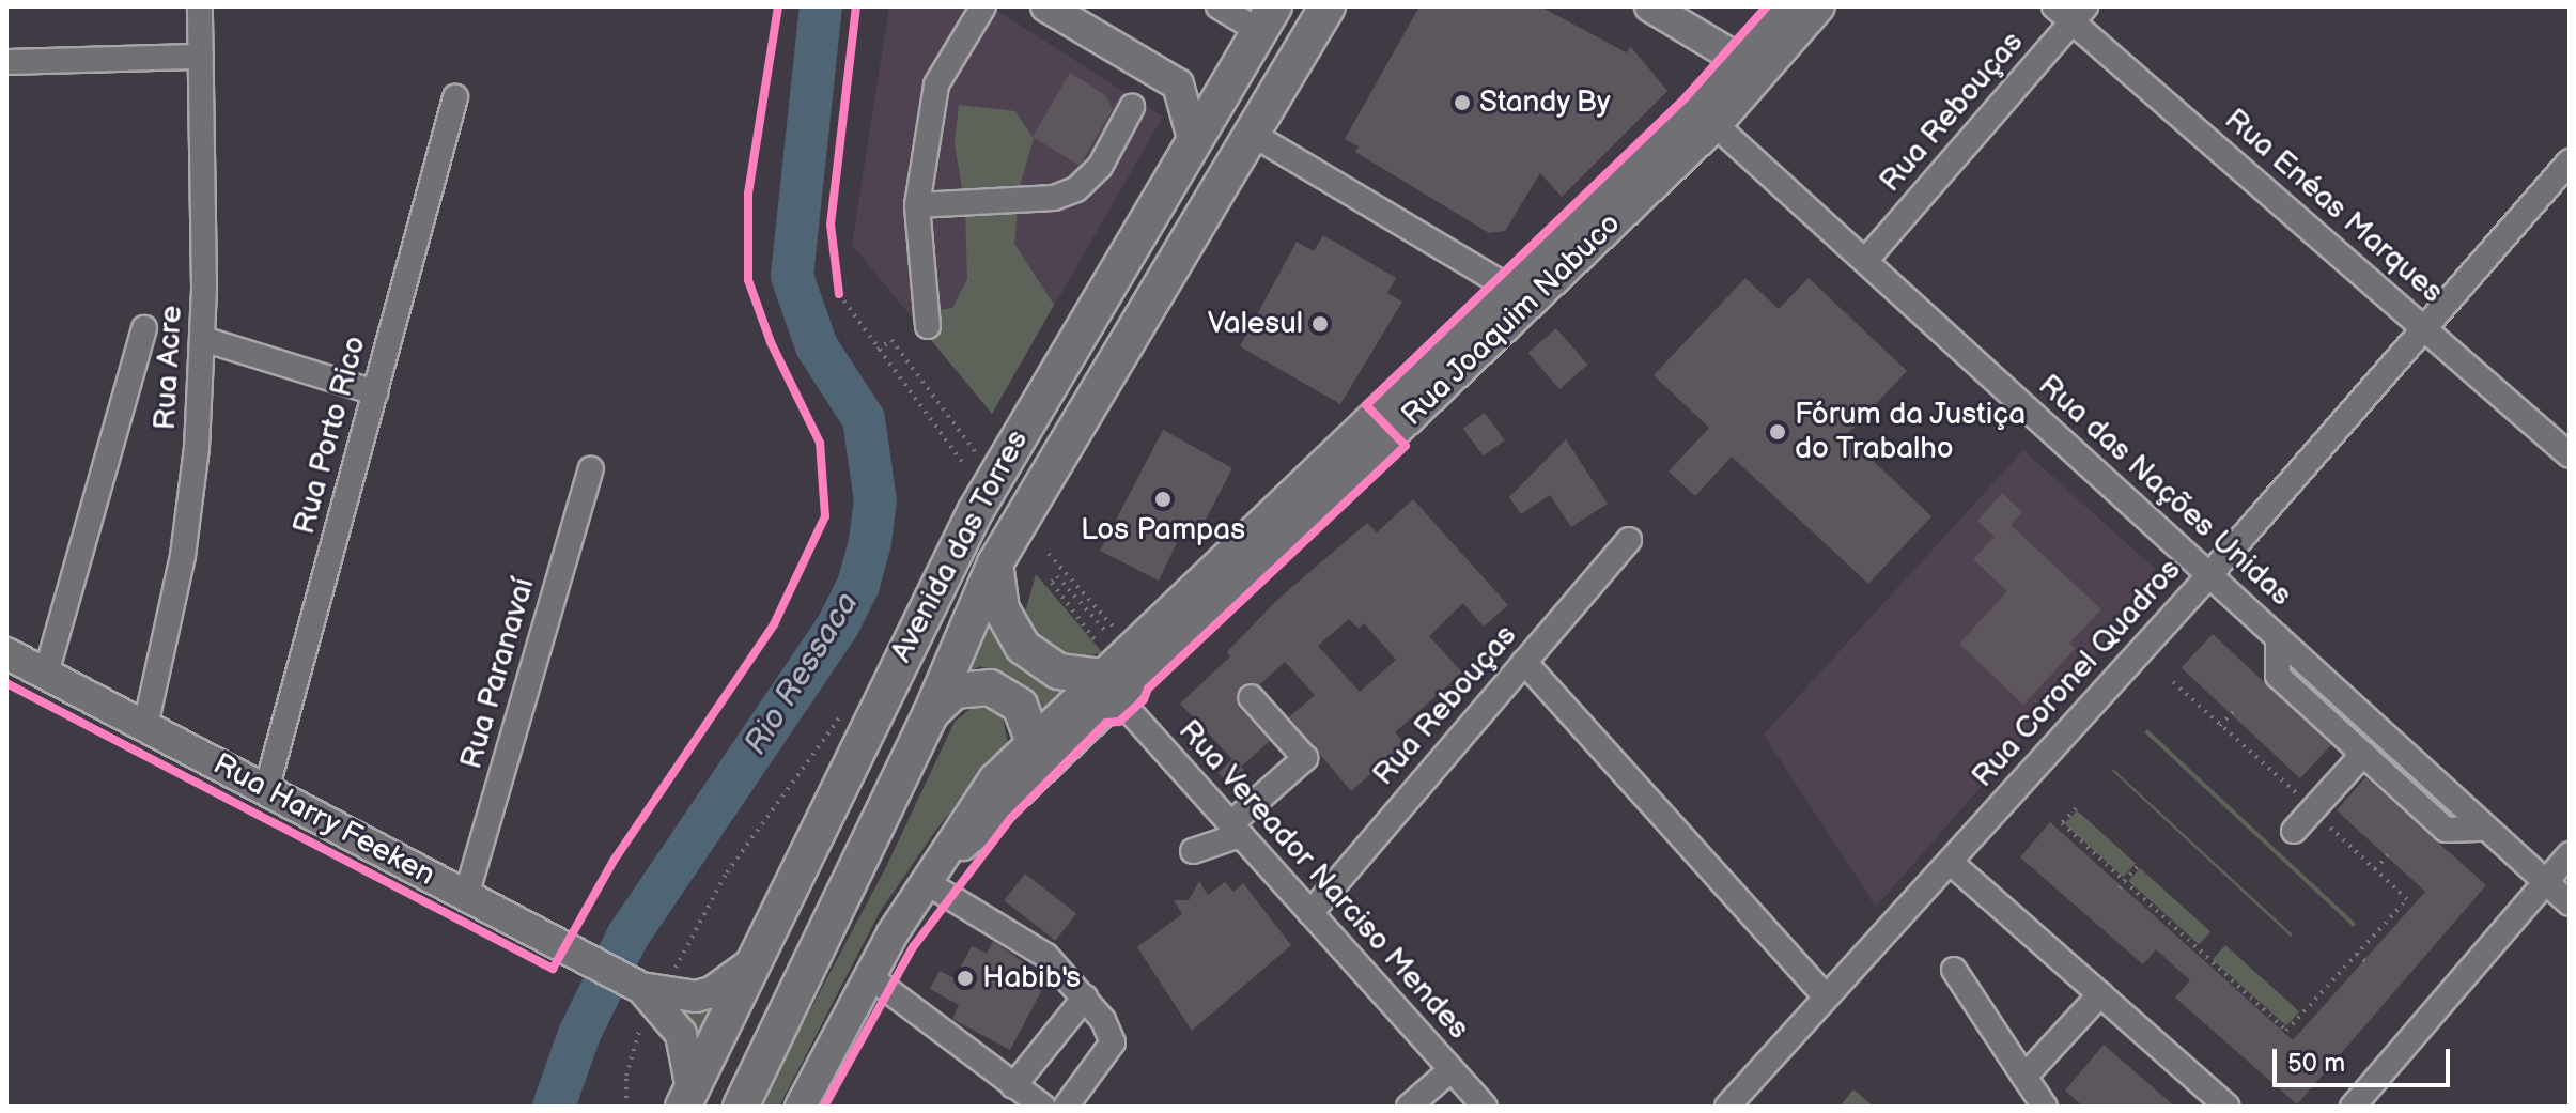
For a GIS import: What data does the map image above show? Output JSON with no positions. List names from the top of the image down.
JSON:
{
  "streets": {
    "highway": ["Avenida das Torres"],
    "main road": ["Rua Joaquim Nabuco", "Rua Harry Feeken"],
    "street": [
      "Rua Rebouças",
      "Rua Enéas Marques",
      "Rua Acre",
      "Rua Porto Rico",
      "Rua das Nações Unidas",
      "Rua Paranavaí",
      "Rua Coronel Quadros",
      "Rua Vereador Narciso Mendes"
    ]
  },
  "crossings": [
    ["Rua Rebouças", "Rua Enéas Marques"],
    ["Rua Rebouças", "Rua das Nações Unidas"],
    ["Rua Rebouças", "Rua Vereador Narciso Mendes"],
    ["Rua Enéas Marques", "Rua Coronel Quadros"],
    ["Rua Joaquim Nabuco", "Rua das Nações Unidas"],
    ["Rua Joaquim Nabuco", "Rua Vereador Narciso Mendes"],
    ["Rua Acre", "Rua Harry Feeken"],
    ["Rua Porto Rico", "Rua Harry Feeken"],
    ["Rua das Nações Unidas", "Rua Coronel Quadros"],
    ["Avenida das Torres", "Rua Harry Feeken"],
    ["Rua Paranavaí", "Rua Harry Feeken"]
  ],
  "water": ["Rio Ressaca"],
  "places": [
    "Standy By",
    "Valesul",
    "Fórum da Justiça do Trabalho",
    "Los Pampas",
    "Habib's"
  ],
  "scale_bar": "50 m"
}
